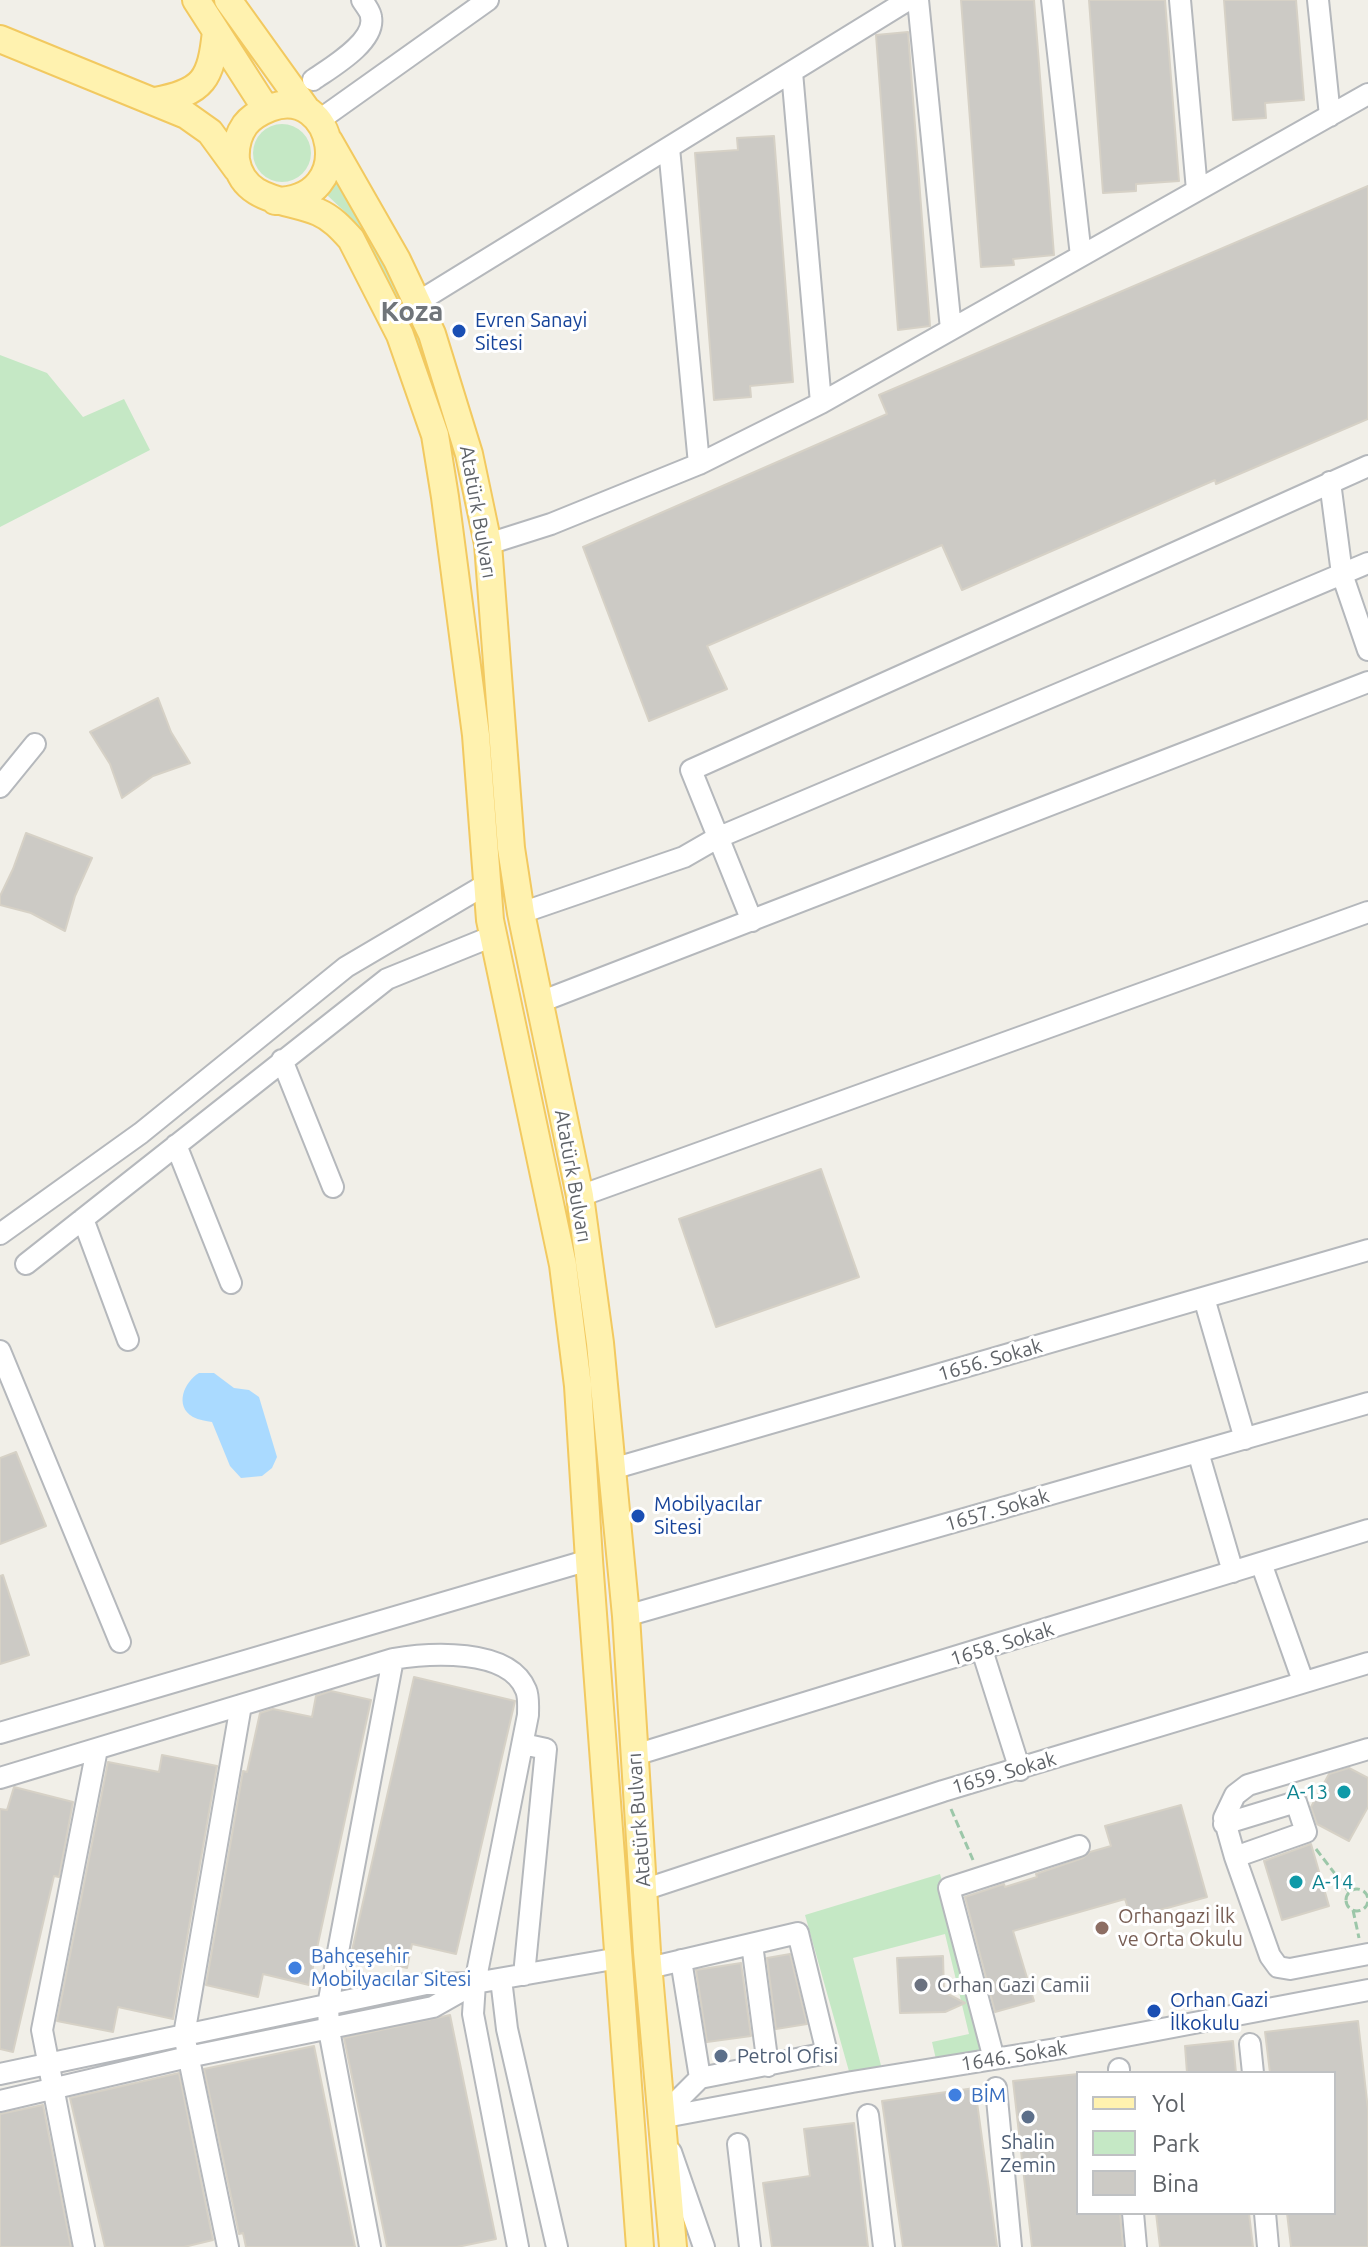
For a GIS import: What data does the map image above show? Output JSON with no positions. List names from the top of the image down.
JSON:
{
  "streets": {
    "main road": ["Atatürk Bulvarı"],
    "street": [
      "1656. Sokak",
      "1657. Sokak",
      "1658. Sokak",
      "1659. Sokak",
      "1646. Sokak"
    ]
  },
  "crossings": [
    ["Atatürk Bulvarı", "1656. Sokak"],
    ["Atatürk Bulvarı", "1657. Sokak"],
    ["Atatürk Bulvarı", "1658. Sokak"],
    ["Atatürk Bulvarı", "1659. Sokak"],
    ["Atatürk Bulvarı", "1646. Sokak"]
  ],
  "districts": ["Koza"],
  "places": [
    "Evren Sanayi Sitesi",
    "Mobilyacılar Sitesi",
    "A-13",
    "A-14",
    "Orhangazi İlk ve Orta Okulu",
    "Bahçeşehir Mobilyacılar Sitesi",
    "Orhan Gazi Camii",
    "Orhan Gazi İlkokulu",
    "Petrol Ofisi",
    "BİM",
    "Shalin Zemin"
  ],
  "legend": ["Yol", "Park", "Bina"]
}
